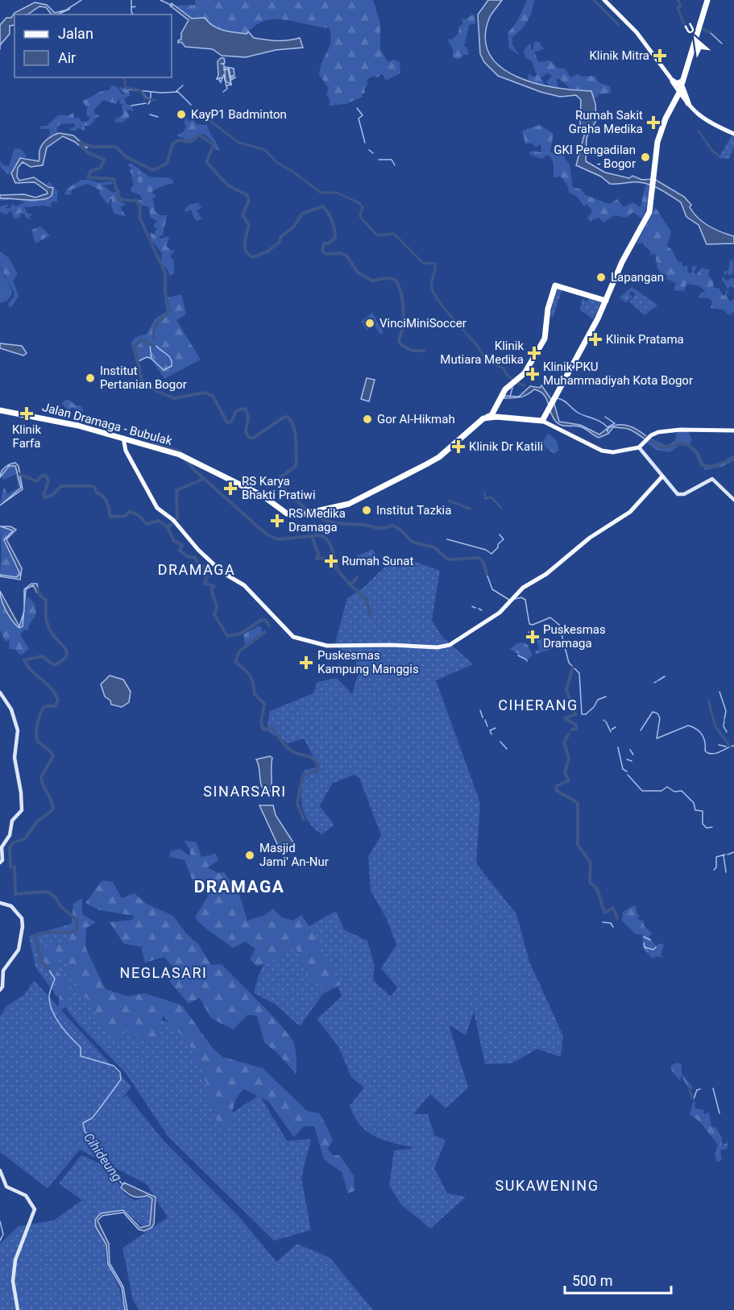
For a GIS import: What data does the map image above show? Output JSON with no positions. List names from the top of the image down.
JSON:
{
  "streets": {
    "highway": ["Jalan Dramaga - Bubulak"]
  },
  "districts": [
    "DRAMAGA",
    "CIHERANG",
    "SINARSARI",
    "DRAMAGA",
    "NEGLASARI",
    "SUKAWENING"
  ],
  "water": ["Cihideung"],
  "places": {
    "health": [
      "Klinik Mitra",
      "Rumah Sakit Graha Medika",
      "Klinik Pratama",
      "Klinik Mutiara Medika",
      "Klinik PKU Muhammadiyah Kota Bogor",
      "Klinik Farfa",
      "Klinik Dr Katili",
      "RS Karya Bhakti Pratiwi",
      "RS Medika Dramaga",
      "Rumah Sunat",
      "Puskesmas Dramaga",
      "Puskesmas Kampung Manggis"
    ],
    "other": [
      "KayP1 Badminton",
      "GKI Pengadilan - Bogor",
      "Lapangan",
      "VinciMiniSoccer",
      "Institut Pertanian Bogor",
      "Gor Al-Hikmah",
      "Institut Tazkia",
      "Masjid Jami' An-Nur"
    ]
  },
  "legend": ["Jalan", "Air"],
  "scale_bar": "500 m",
  "north": "top left"
}
